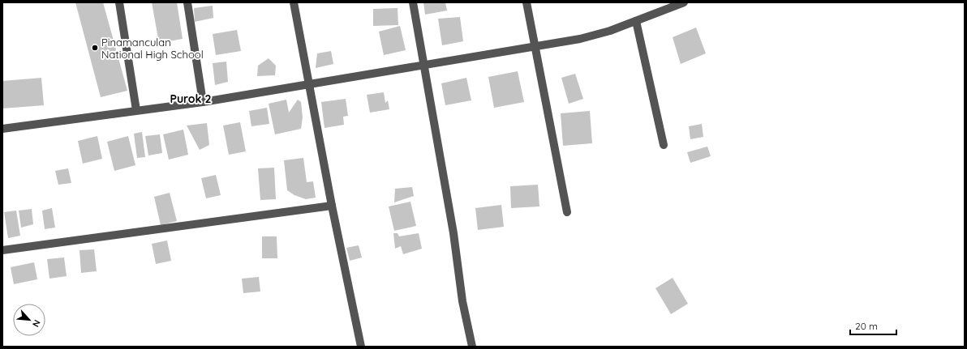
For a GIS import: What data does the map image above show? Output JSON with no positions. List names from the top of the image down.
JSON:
{
  "districts": ["Purok 2"],
  "places": ["Pinamanculan National High School"],
  "scale_bar": "20 m",
  "north": "bottom right"
}
